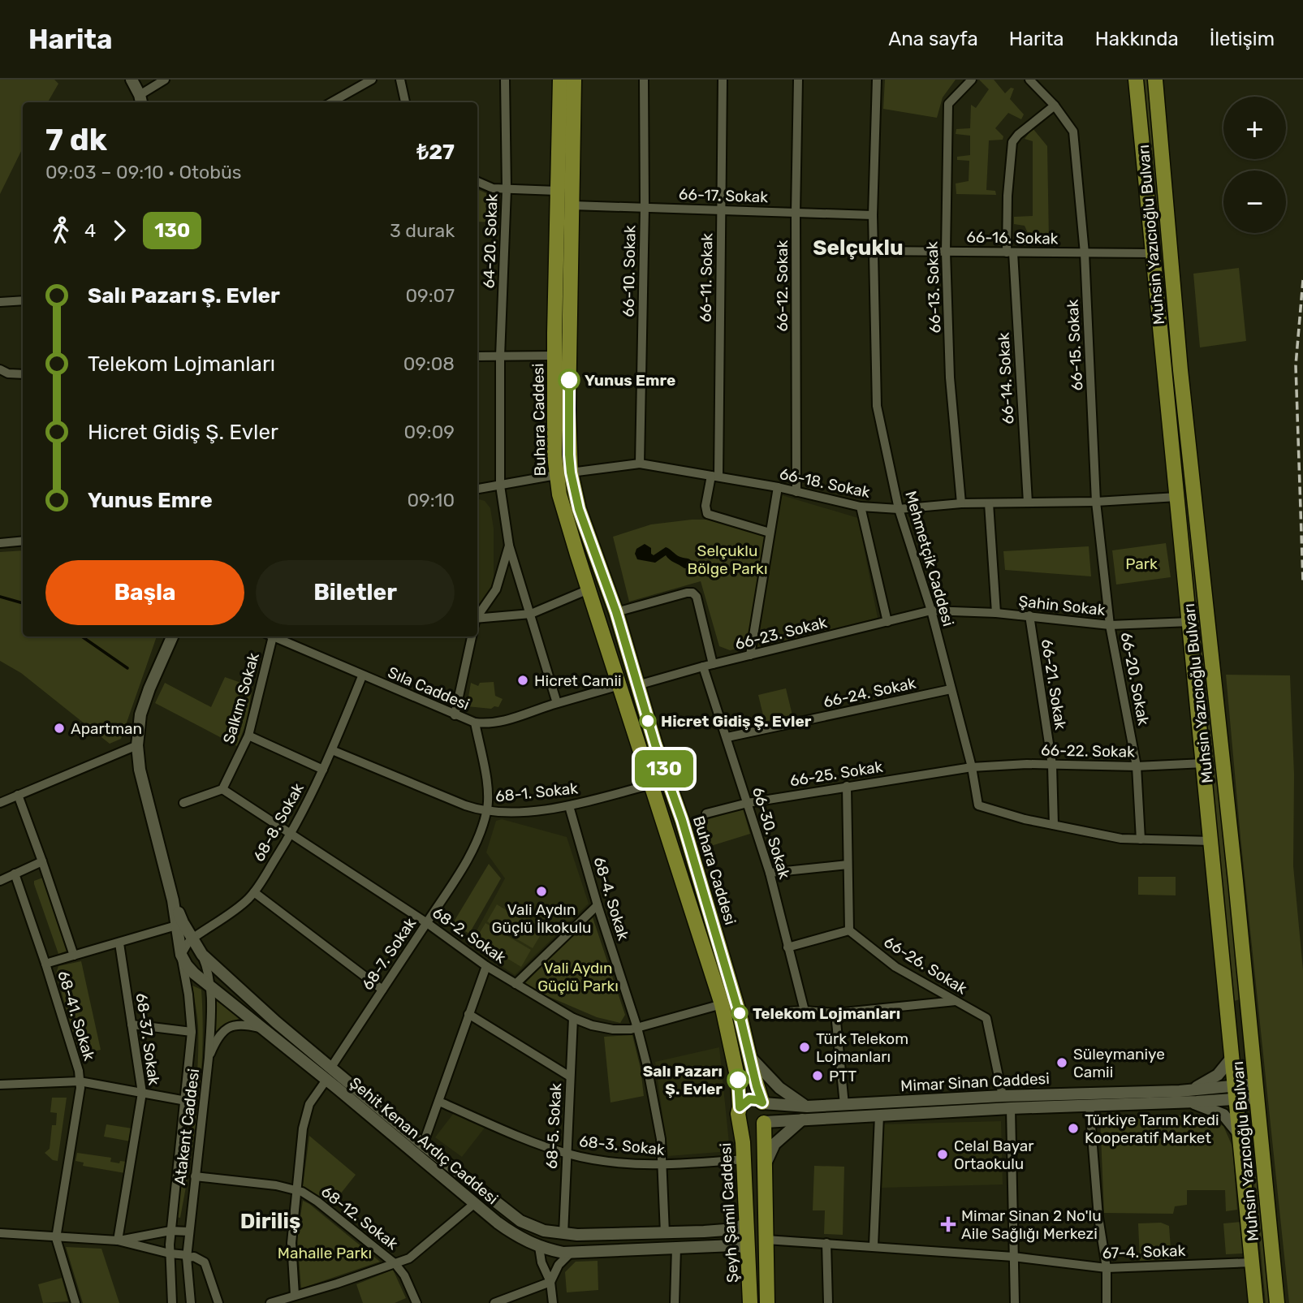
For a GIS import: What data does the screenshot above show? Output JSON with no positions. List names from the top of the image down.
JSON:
{
  "streets": {
    "main road": ["Muhsin Yazıcıoğlu Bulvarı", "Buhara Caddesi", "Şeyh Şamil Caddesi"],
    "street": [
      "66-17. Sokak",
      "66-16. Sokak",
      "64-20. Sokak",
      "66-10. Sokak",
      "66-11. Sokak",
      "66-12. Sokak",
      "66-13. Sokak",
      "66-15. Sokak",
      "66-14. Sokak",
      "66-18. Sokak",
      "Mehmetçik Caddesi",
      "Şahin Sokak",
      "66-23. Sokak",
      "66-20. Sokak",
      "66-21. Sokak",
      "Sıla Caddesi",
      "66-24. Sokak",
      "Salkım Sokak",
      "66-22. Sokak",
      "66-25. Sokak",
      "68-1. Sokak",
      "68-8. Sokak",
      "66-30. Sokak",
      "68-4. Sokak",
      "68-2. Sokak",
      "68-7. Sokak",
      "66-26. Sokak",
      "68-41. Sokak",
      "68-37. Sokak",
      "Mimar Sinan Caddesi",
      "68-5. Sokak",
      "Atakent Caddesi",
      "Şehit Kenan Ardıç Caddesi",
      "68-3. Sokak",
      "68-12. Sokak",
      "67-4. Sokak"
    ]
  },
  "crossings": [
    ["66-17. Sokak", "66-10. Sokak"],
    ["66-17. Sokak", "66-11. Sokak"],
    ["66-17. Sokak", "66-12. Sokak"],
    ["66-17. Sokak", "Buhara Caddesi"],
    ["66-17. Sokak", "Mehmetçik Caddesi"],
    ["Muhsin Yazıcıoğlu Bulvarı", "66-16. Sokak"],
    ["Muhsin Yazıcıoğlu Bulvarı", "66-18. Sokak"],
    ["Muhsin Yazıcıoğlu Bulvarı", "Mehmetçik Caddesi"],
    ["Muhsin Yazıcıoğlu Bulvarı", "Şahin Sokak"],
    ["Muhsin Yazıcıoğlu Bulvarı", "66-22. Sokak"],
    ["Muhsin Yazıcıoğlu Bulvarı", "Mimar Sinan Caddesi"],
    ["Muhsin Yazıcıoğlu Bulvarı", "67-4. Sokak"],
    ["66-16. Sokak", "66-13. Sokak"],
    ["66-16. Sokak", "66-15. Sokak"],
    ["66-16. Sokak", "66-14. Sokak"],
    ["66-16. Sokak", "Mehmetçik Caddesi"],
    ["64-20. Sokak", "66-18. Sokak"],
    ["64-20. Sokak", "Sıla Caddesi"],
    ["66-10. Sokak", "66-18. Sokak"],
    ["66-11. Sokak", "66-18. Sokak"],
    ["66-12. Sokak", "66-18. Sokak"],
    ["66-13. Sokak", "66-18. Sokak"],
    ["66-15. Sokak", "66-14. Sokak"],
    ["66-15. Sokak", "66-18. Sokak"],
    ["66-15. Sokak", "Şahin Sokak"],
    ["66-15. Sokak", "66-20. Sokak"],
    ["66-14. Sokak", "66-18. Sokak"],
    ["Buhara Caddesi", "66-18. Sokak"],
    ["Buhara Caddesi", "66-23. Sokak"],
    ["Buhara Caddesi", "Sıla Caddesi"],
    ["Buhara Caddesi", "68-1. Sokak"],
    ["Buhara Caddesi", "68-2. Sokak"],
    ["Buhara Caddesi", "Mimar Sinan Caddesi"],
    ["Buhara Caddesi", "Şeyh Şamil Caddesi"],
    ["66-18. Sokak", "Mehmetçik Caddesi"],
    ["Mehmetçik Caddesi", "Şahin Sokak"],
    ["Mehmetçik Caddesi", "66-23. Sokak"],
    ["Mehmetçik Caddesi", "66-20. Sokak"],
    ["Mehmetçik Caddesi", "66-21. Sokak"],
    ["Mehmetçik Caddesi", "66-24. Sokak"],
    ["Mehmetçik Caddesi", "66-22. Sokak"],
    ["Mehmetçik Caddesi", "66-25. Sokak"],
    ["Şahin Sokak", "66-23. Sokak"],
    ["Şahin Sokak", "66-20. Sokak"],
    ["Şahin Sokak", "66-21. Sokak"],
    ["66-23. Sokak", "66-30. Sokak"],
    ["66-20. Sokak", "66-22. Sokak"],
    ["66-21. Sokak", "66-22. Sokak"],
    ["Sıla Caddesi", "68-8. Sokak"],
    ["Sıla Caddesi", "68-7. Sokak"],
    ["66-24. Sokak", "66-30. Sokak"],
    ["Salkım Sokak", "68-2. Sokak"],
    ["66-22. Sokak", "66-25. Sokak"],
    ["66-25. Sokak", "66-30. Sokak"],
    ["68-1. Sokak", "68-8. Sokak"],
    ["68-1. Sokak", "68-4. Sokak"],
    ["68-1. Sokak", "68-7. Sokak"],
    ["68-8. Sokak", "68-2. Sokak"],
    ["68-8. Sokak", "Atakent Caddesi"],
    ["68-8. Sokak", "Şehit Kenan Ardıç Caddesi"],
    ["68-4. Sokak", "68-2. Sokak"],
    ["68-4. Sokak", "Şehit Kenan Ardıç Caddesi"],
    ["68-4. Sokak", "68-3. Sokak"],
    ["68-2. Sokak", "68-7. Sokak"],
    ["68-2. Sokak", "68-5. Sokak"],
    ["68-7. Sokak", "Şehit Kenan Ardıç Caddesi"],
    ["66-26. Sokak", "Mimar Sinan Caddesi"],
    ["Mimar Sinan Caddesi", "Şeyh Şamil Caddesi"],
    ["68-5. Sokak", "Şehit Kenan Ardıç Caddesi"],
    ["68-5. Sokak", "68-3. Sokak"],
    ["Atakent Caddesi", "Şehit Kenan Ardıç Caddesi"],
    ["Atakent Caddesi", "68-12. Sokak"],
    ["Şehit Kenan Ardıç Caddesi", "Şeyh Şamil Caddesi"],
    ["68-3. Sokak", "Şeyh Şamil Caddesi"]
  ],
  "districts": ["Selçuklu", "Diriliş"],
  "parks": [
    "Selçuklu Bölge Parkı",
    "Park",
    "Vali Aydın Güçlü Parkı",
    "Mahalle Parkı"
  ],
  "places": {
    "other": [
      "Yunus Emre",
      "Hicret Camii",
      "Hicret Gidiş Ş. Evler",
      "Apartman",
      "Vali Aydın Güçlü İlkokulu",
      "Telekom Lojmanları",
      "Türk Telekom Lojmanları",
      "Süleymaniye Camii",
      "PTT",
      "Salı Pazarı Ş. Evler",
      "Türkiye Tarım Kredi Kooperatif Market",
      "Celal Bayar Ortaokulu"
    ],
    "health": ["Mimar Sinan 2 No'lu Aile Sağlığı Merkezi"]
  },
  "lines": ["bus line 130"],
  "page": {
    "header": "Harita",
    "nav": [
      "Ana sayfa",
      "Harita",
      "Hakkında",
      "İletişim"
    ],
    "on_map": "130",
    "map_buttons": ["+", "−"],
    "heading": ["7 dk", "09:03 – 09:10 · Otobüs", "₺27"],
    "legs": ["4", "130", "3 durak"],
    "list": [
      {
        "name": "Salı Pazarı Ş. Evler",
        "value": "09:07"
      },
      {
        "name": "Telekom Lojmanları",
        "value": "09:08"
      },
      {
        "name": "Hicret Gidiş Ş. Evler",
        "value": "09:09"
      },
      {
        "name": "Yunus Emre",
        "value": "09:10"
      }
    ],
    "buttons": ["Başla", "Biletler"]
  }
}
